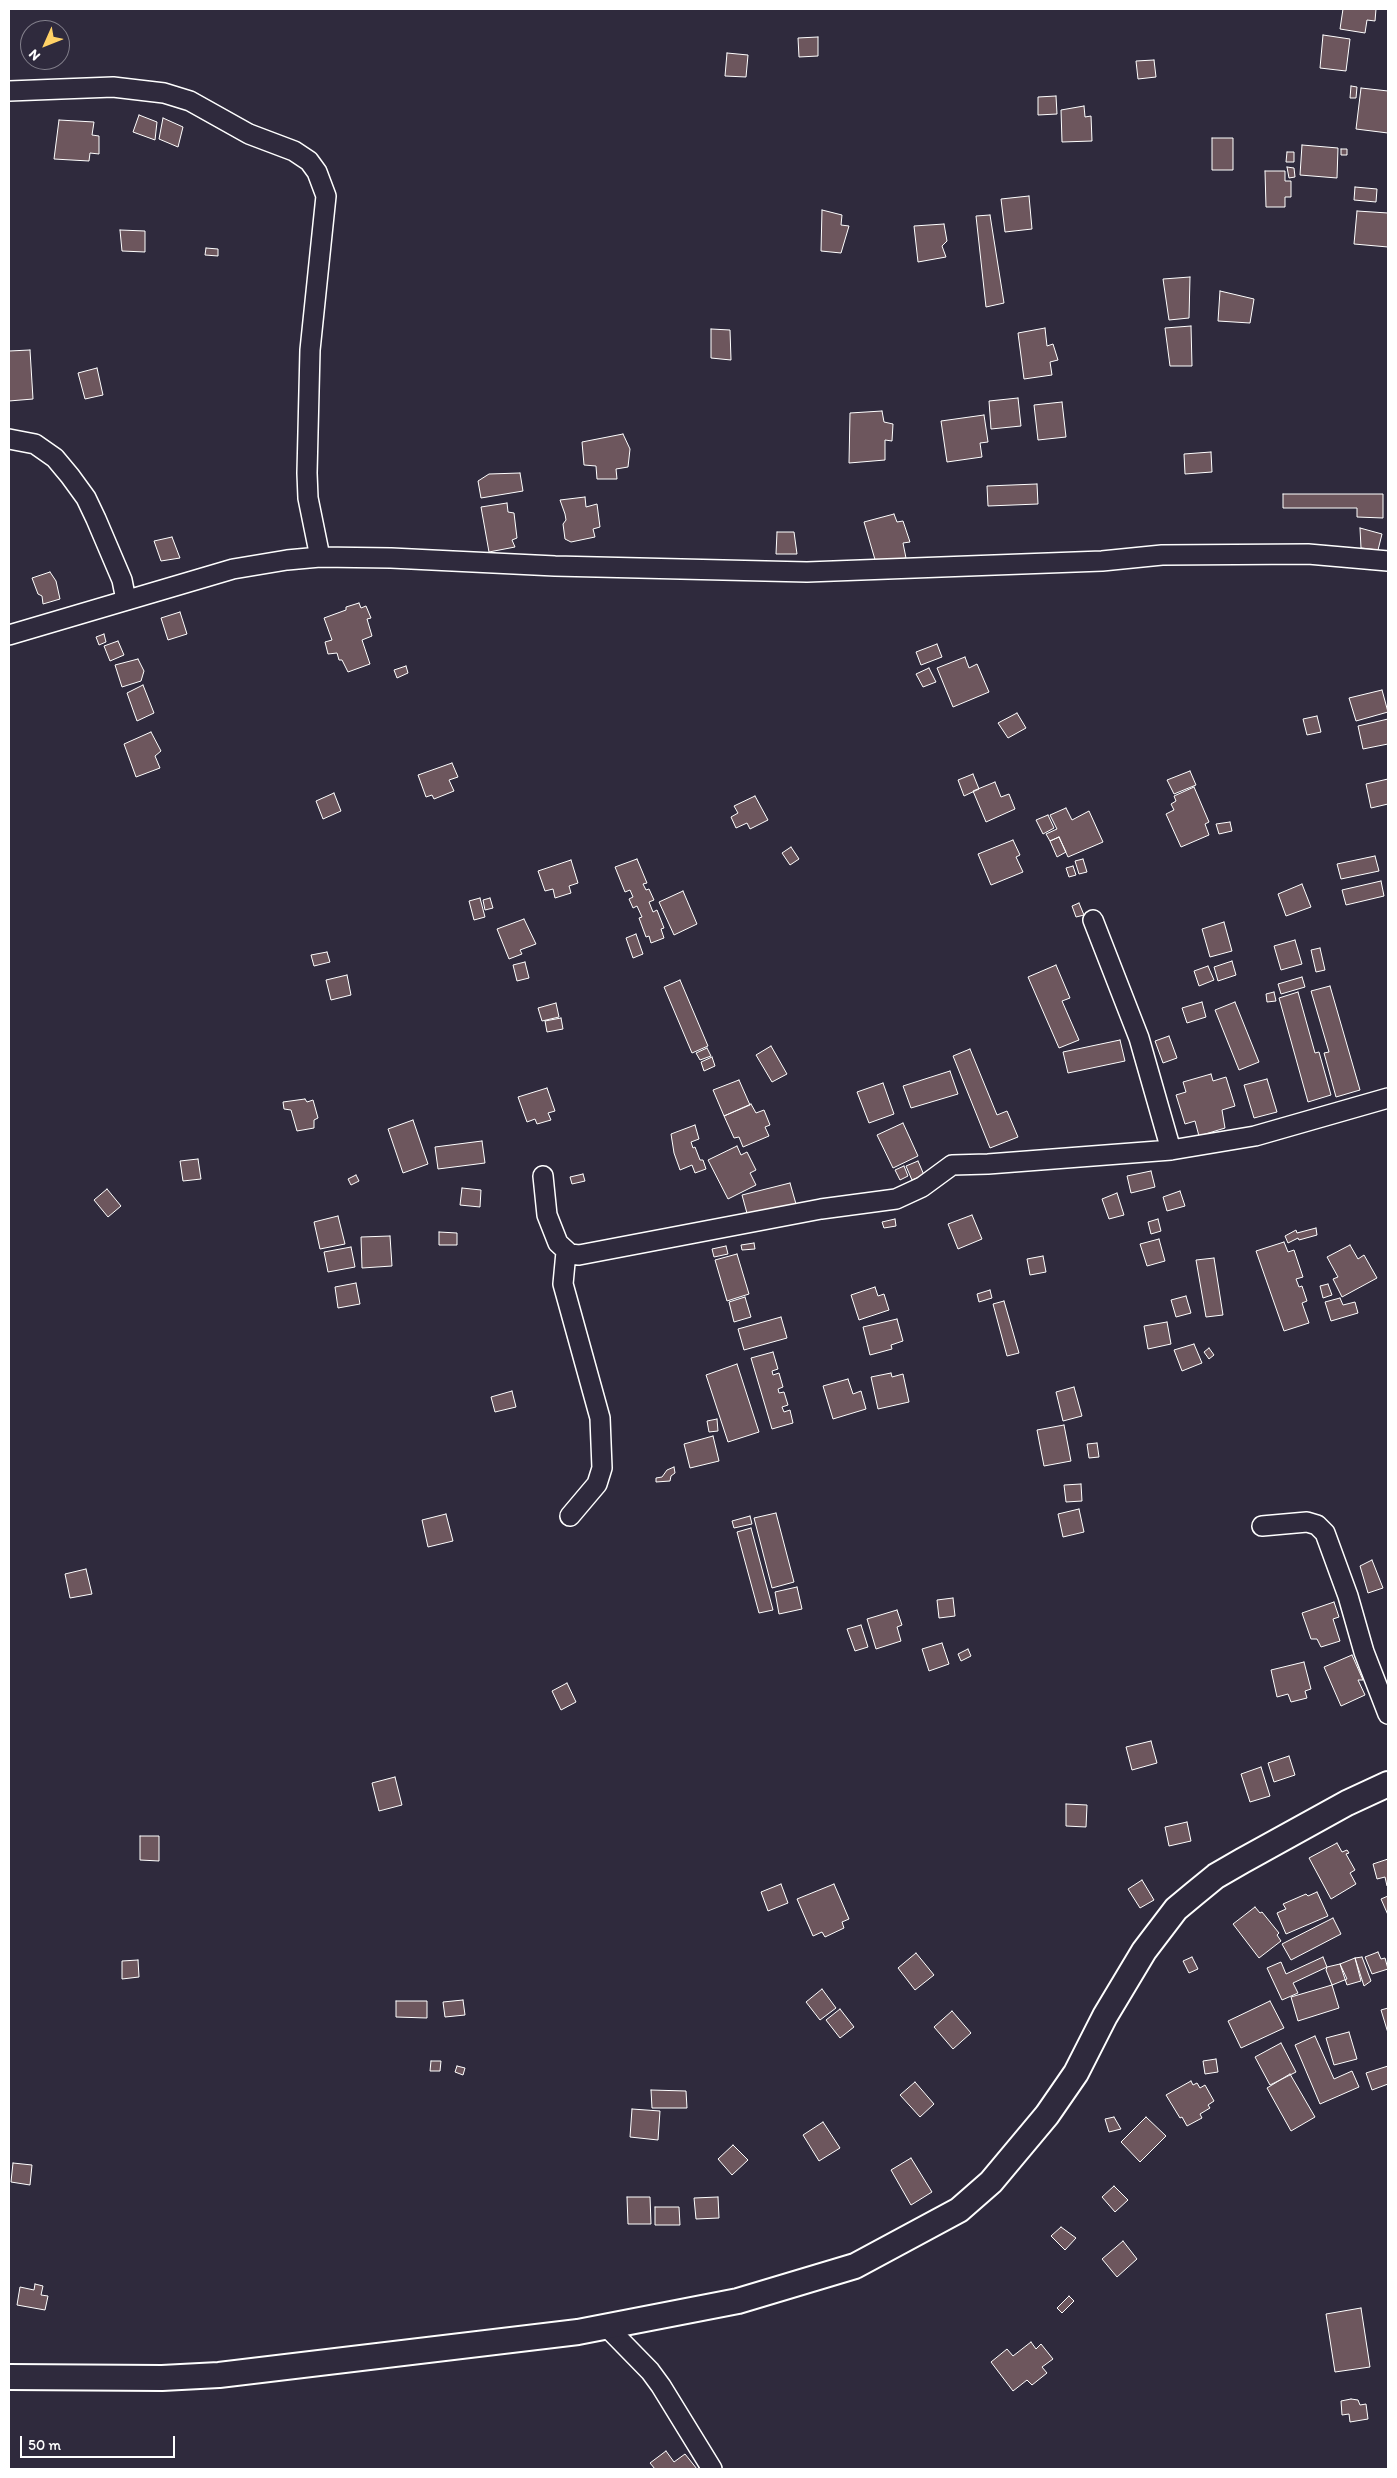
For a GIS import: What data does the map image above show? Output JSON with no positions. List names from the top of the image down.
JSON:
{
  "scale_bar": "50 m",
  "north": "bottom left"
}
